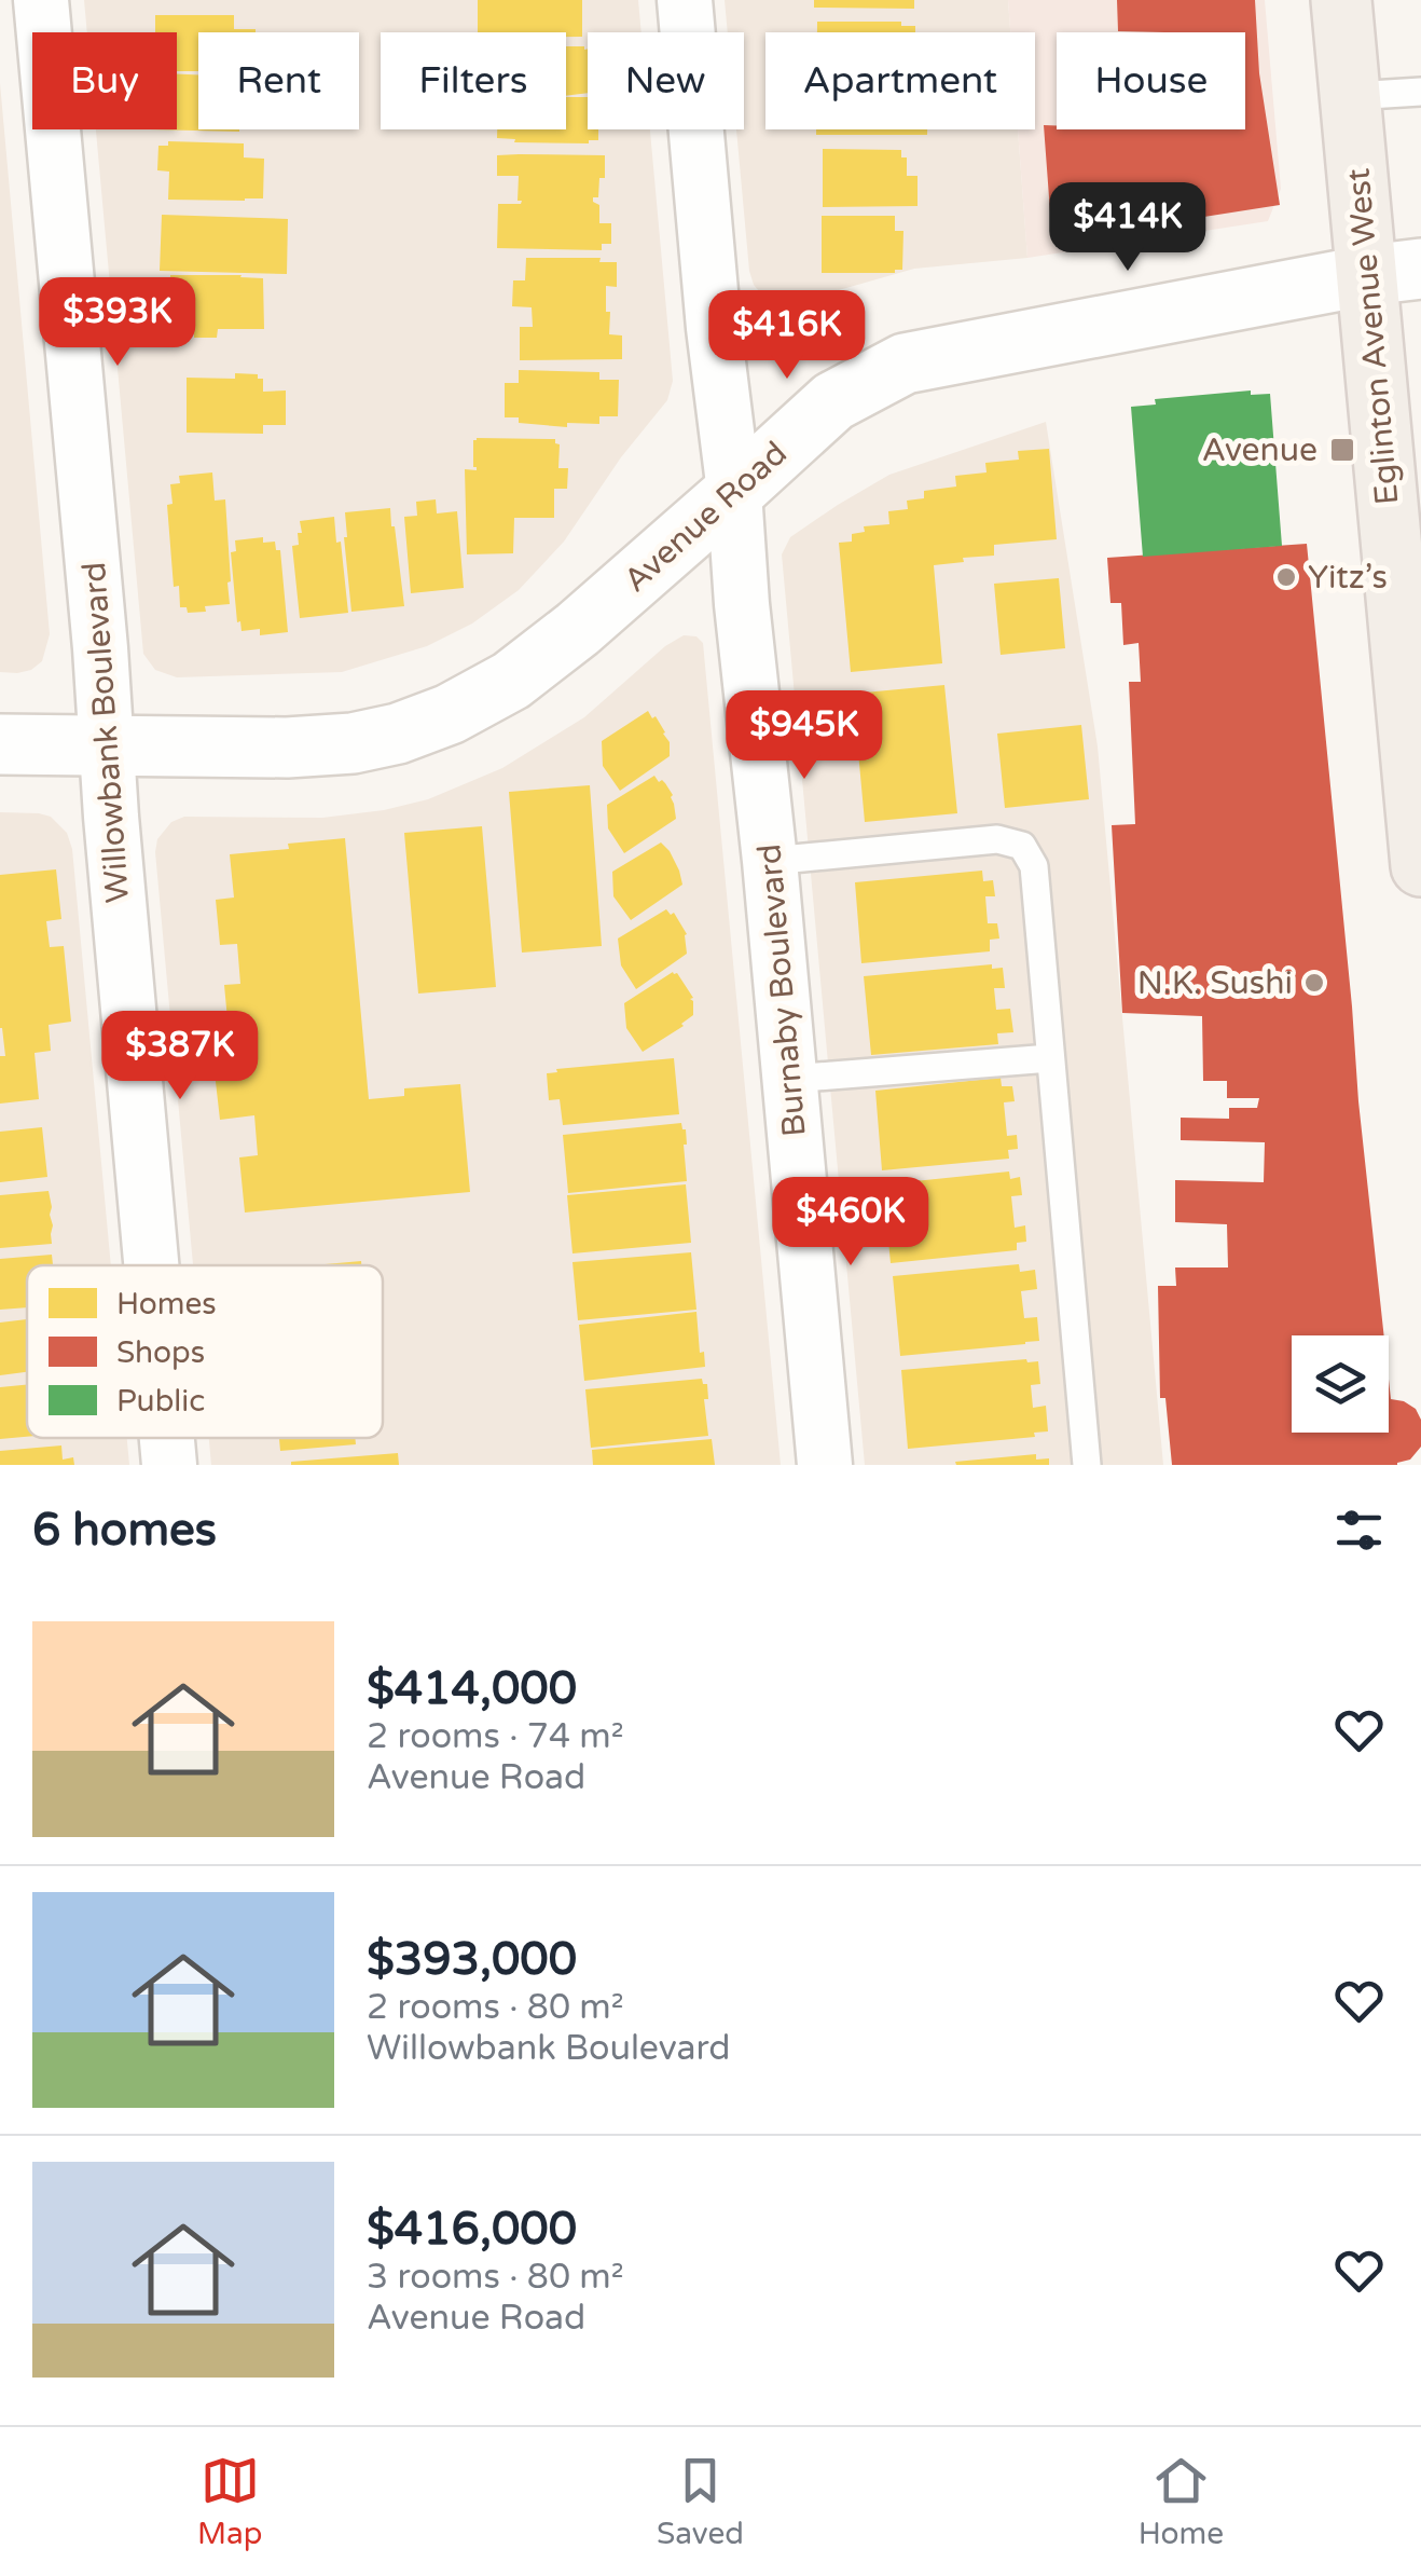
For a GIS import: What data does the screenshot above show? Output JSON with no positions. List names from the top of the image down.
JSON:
{
  "streets": {
    "main road": ["Eglinton Avenue West", "Avenue Road"],
    "street": ["Willowbank Boulevard", "Burnaby Boulevard"]
  },
  "crossings": [
    ["Eglinton Avenue West", "Avenue Road"],
    ["Avenue Road", "Willowbank Boulevard"],
    ["Avenue Road", "Burnaby Boulevard"]
  ],
  "places": {
    "transit": ["Avenue"],
    "other": ["Yitz’s", "N.K. Sushi"]
  },
  "legend": ["Homes", "Shops", "Public"],
  "page": {
    "chip": [
      "Buy",
      "Rent",
      "Filters",
      "New",
      "Apartment",
      "House"
    ],
    "price": [
      "$414K",
      "$393K",
      "$416K",
      "$945K",
      "$387K",
      "$460K"
    ],
    "heading": "6 homes",
    "list": [
      {
        "name": "$414,000",
        "note": "2 rooms · 74 m² · Avenue Road"
      },
      {
        "name": "$393,000",
        "note": "2 rooms · 80 m² · Willowbank Boulevard"
      },
      {
        "name": "$416,000",
        "note": "3 rooms · 80 m² · Avenue Road"
      }
    ],
    "tabs": ["Map", "Saved", "Home"]
  }
}
